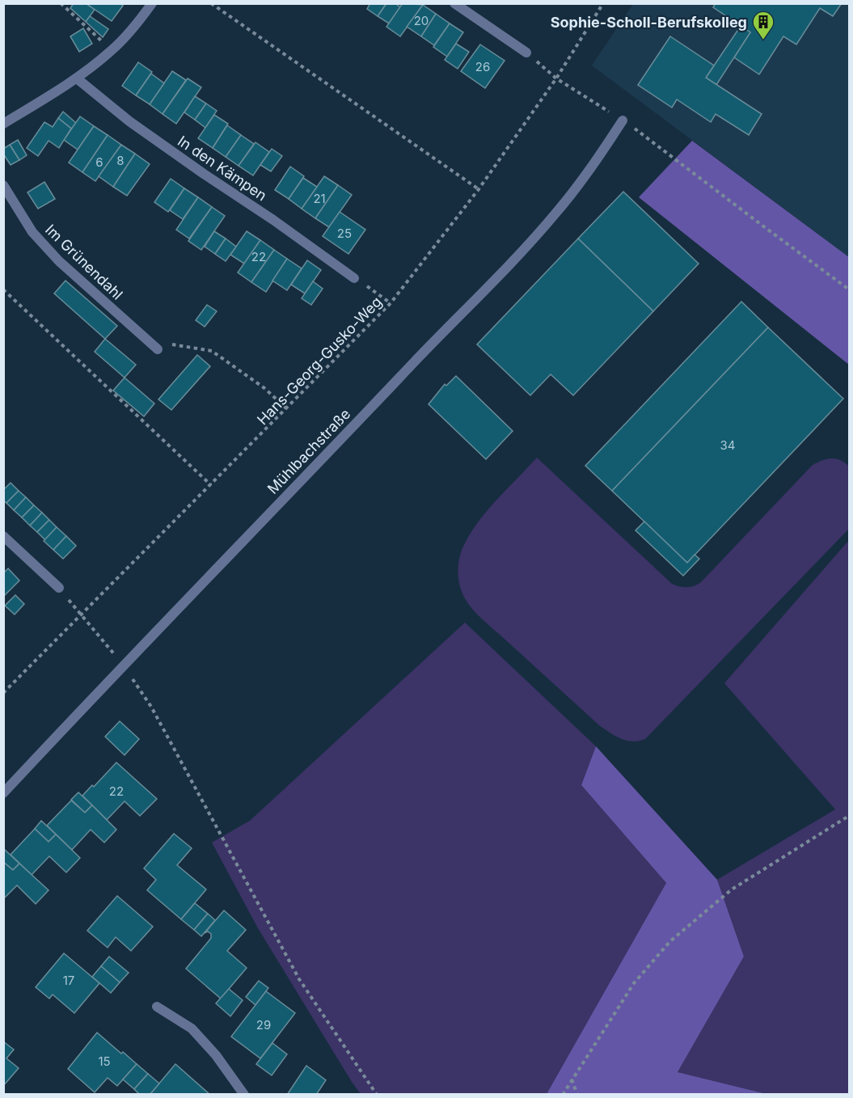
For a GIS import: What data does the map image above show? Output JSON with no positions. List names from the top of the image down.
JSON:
{
  "streets": {
    "street": ["In den Kämpen", "Im Grünendahl", "Mühlbachstraße"],
    "path": ["Hans-Georg-Gusko-Weg"]
  },
  "places": {
    "building": ["Sophie-Scholl-Berufskolleg"]
  },
  "house_numbers": [
    "20",
    "26",
    "8",
    "6",
    "21",
    "25",
    "22",
    "34",
    "22",
    "17",
    "29",
    "15"
  ]
}
